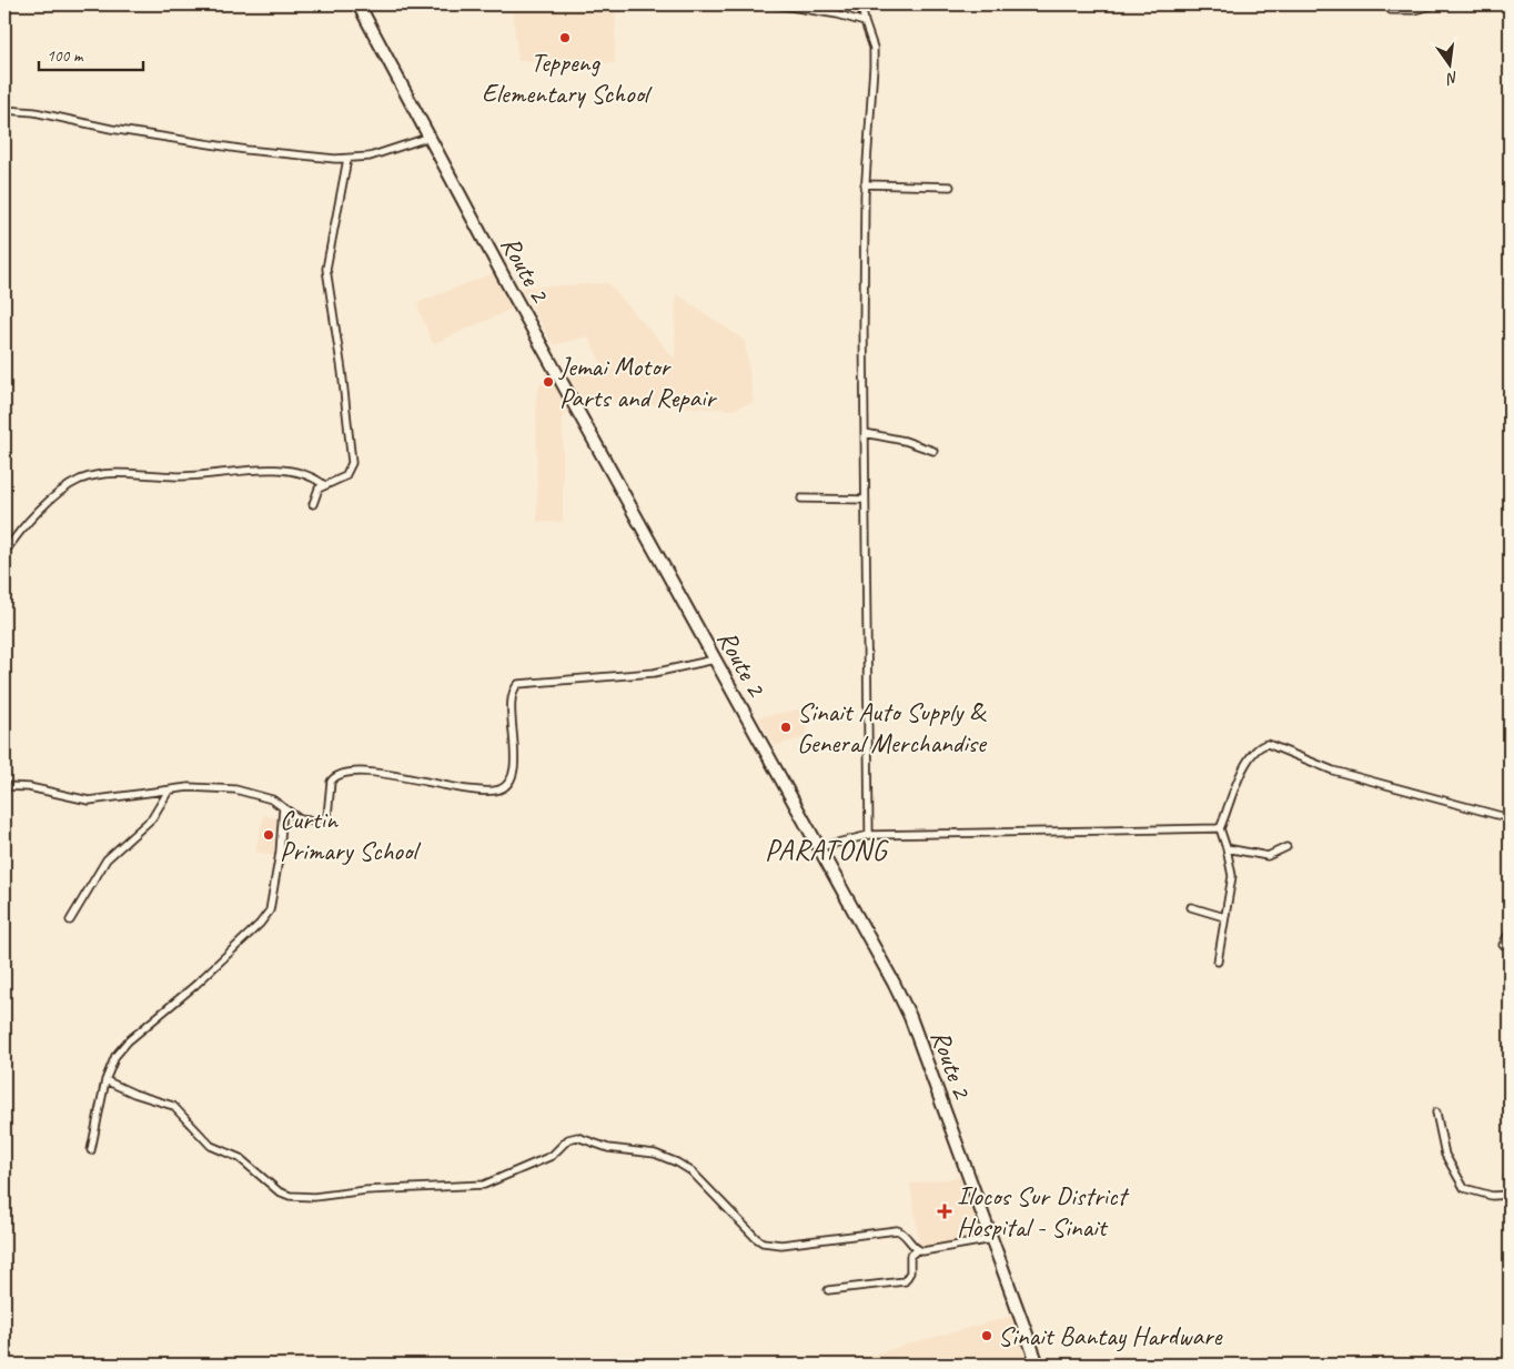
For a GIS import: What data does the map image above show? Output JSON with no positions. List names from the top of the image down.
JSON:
{
  "streets": {
    "highway": ["Route 2"]
  },
  "districts": ["PARATONG"],
  "places": {
    "other": [
      "Teppeng Elementary School",
      "Jemai Motor Parts and Repair",
      "Sinait Auto Supply & General Merchandise",
      "Curtin Primary School",
      "Sinait Bantay Hardware"
    ],
    "health": ["Ilocos Sur District Hospital - Sinait"]
  },
  "scale_bar": "100 m",
  "north": "bottom"
}
